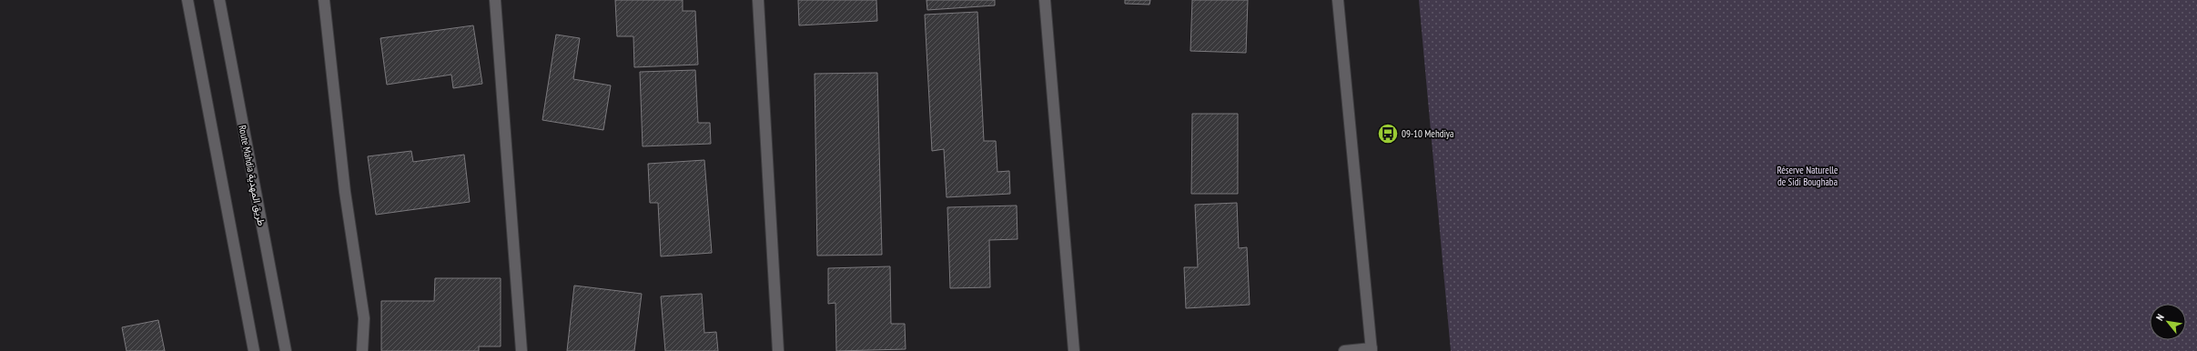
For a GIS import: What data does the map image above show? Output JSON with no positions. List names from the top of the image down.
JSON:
{
  "streets": {
    "street": ["Route Mahdia طريق المهدية"]
  },
  "parks": ["Réserve Naturelle de Sidi Boughaba"],
  "places": {
    "bus stop": ["09-10 Mehdiya"]
  },
  "north": "top left"
}
